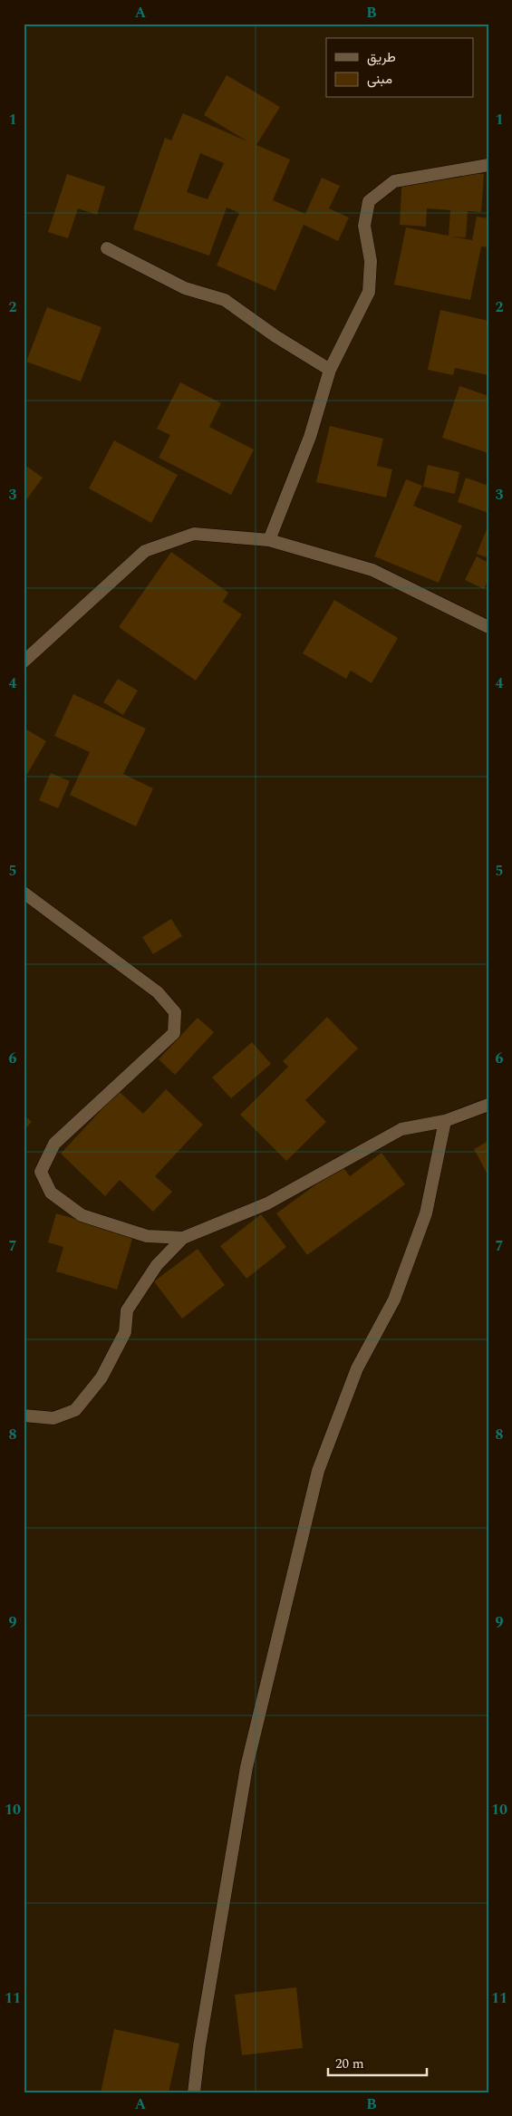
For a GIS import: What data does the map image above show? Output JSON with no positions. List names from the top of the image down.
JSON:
{
  "legend": ["طريق", "مبنى"],
  "scale_bar": "20 m",
  "grid": {
    "columns": ["A", "B"],
    "rows": [
      "1",
      "2",
      "3",
      "4",
      "5",
      "6",
      "7",
      "8",
      "9",
      "10",
      "11"
    ]
  }
}
